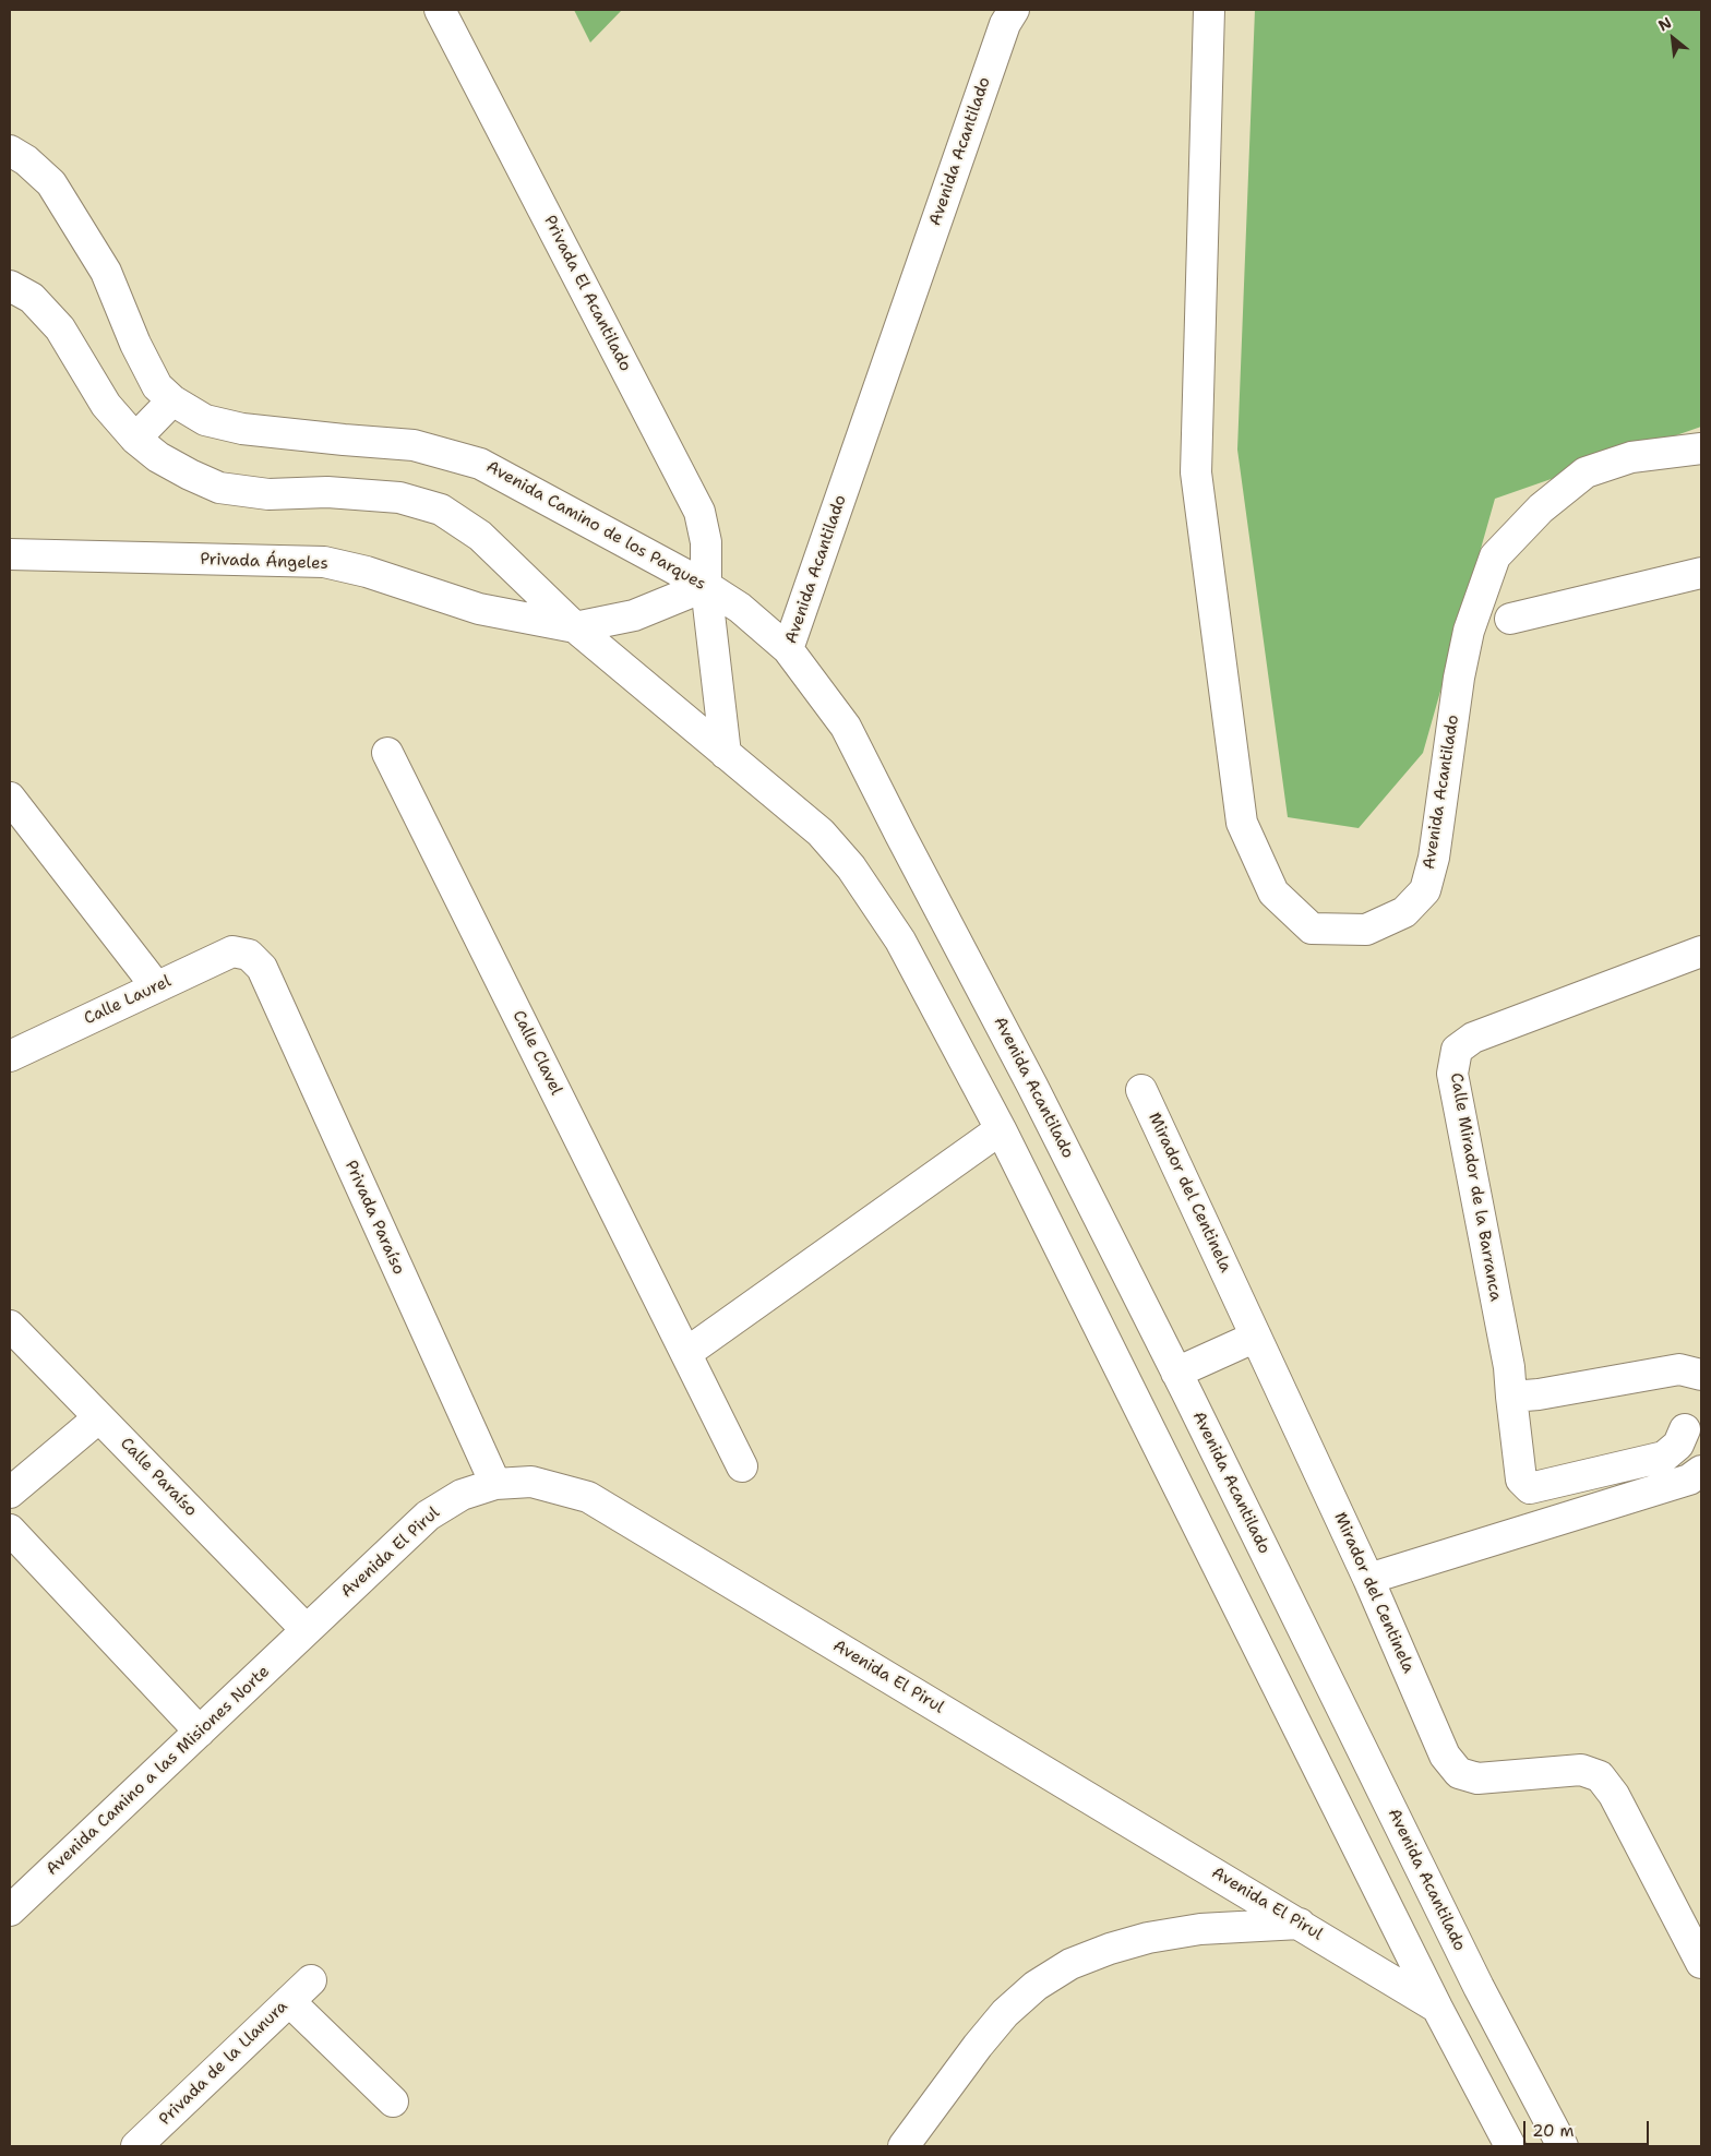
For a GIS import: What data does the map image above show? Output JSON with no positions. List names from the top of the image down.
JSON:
{
  "streets": {
    "street": [
      "Avenida Acantilado",
      "Privada El Acantilado",
      "Avenida Camino de los Parques",
      "Privada Ángeles",
      "Calle Laurel",
      "Calle Clavel",
      "Calle Mirador de la Barranca",
      "Mirador del Centinela",
      "Privada Paraíso",
      "Calle Paraíso",
      "Avenida El Pirul",
      "Avenida Camino a las Misiones Norte",
      "Privada de la Llanura"
    ]
  },
  "crossings": [
    ["Avenida Acantilado", "Avenida Camino de los Parques"],
    ["Privada El Acantilado", "Avenida Camino de los Parques"],
    ["Calle Laurel", "Privada Paraíso"],
    ["Privada Paraíso", "Avenida El Pirul"],
    ["Calle Paraíso", "Avenida El Pirul"],
    ["Calle Paraíso", "Avenida Camino a las Misiones Norte"],
    ["Avenida El Pirul", "Avenida Camino a las Misiones Norte"]
  ],
  "scale_bar": "20 m",
  "north": "top left"
}
